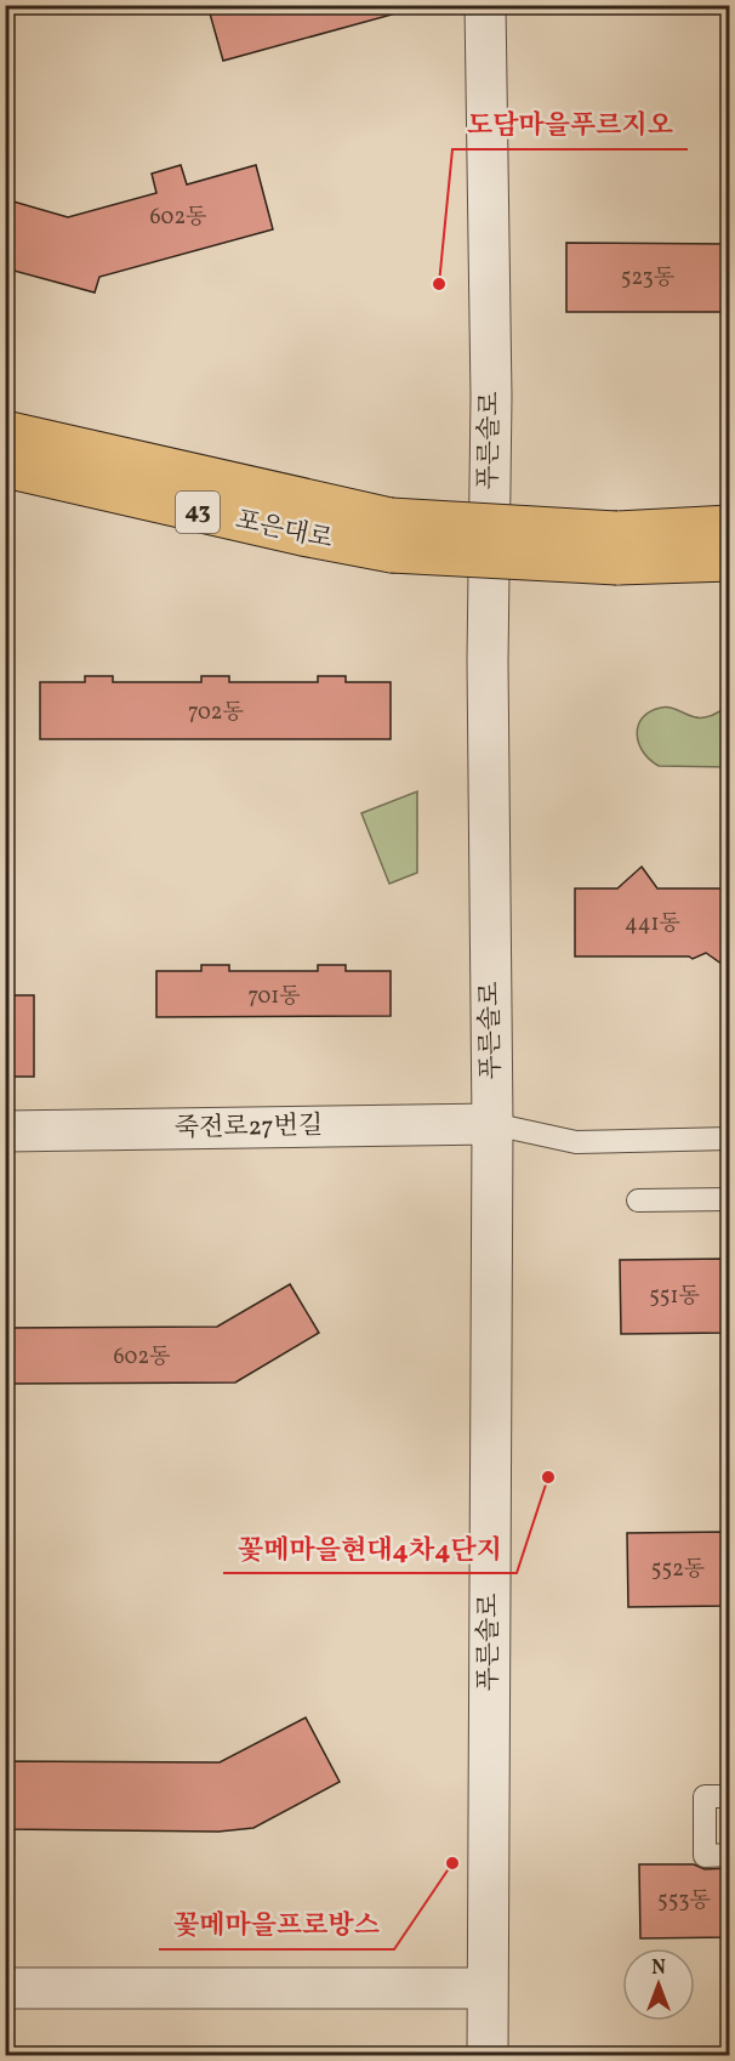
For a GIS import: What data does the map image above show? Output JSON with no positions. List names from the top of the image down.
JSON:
{
  "streets": {
    "highway": ["43", "포은대로"],
    "street": ["푸른솔로", "죽전로27번길"]
  },
  "crossings": [
    ["푸른솔로", "죽전로27번길"],
    ["43", "포은대로"]
  ],
  "places": ["도담마을푸르지오", "꽃메마을현대4차4단지", "꽃메마을프로방스"],
  "house_numbers": [
    "602동",
    "523동",
    "702동",
    "441동",
    "701동",
    "551동",
    "602동",
    "552동",
    "553동"
  ],
  "north": "top"
}
